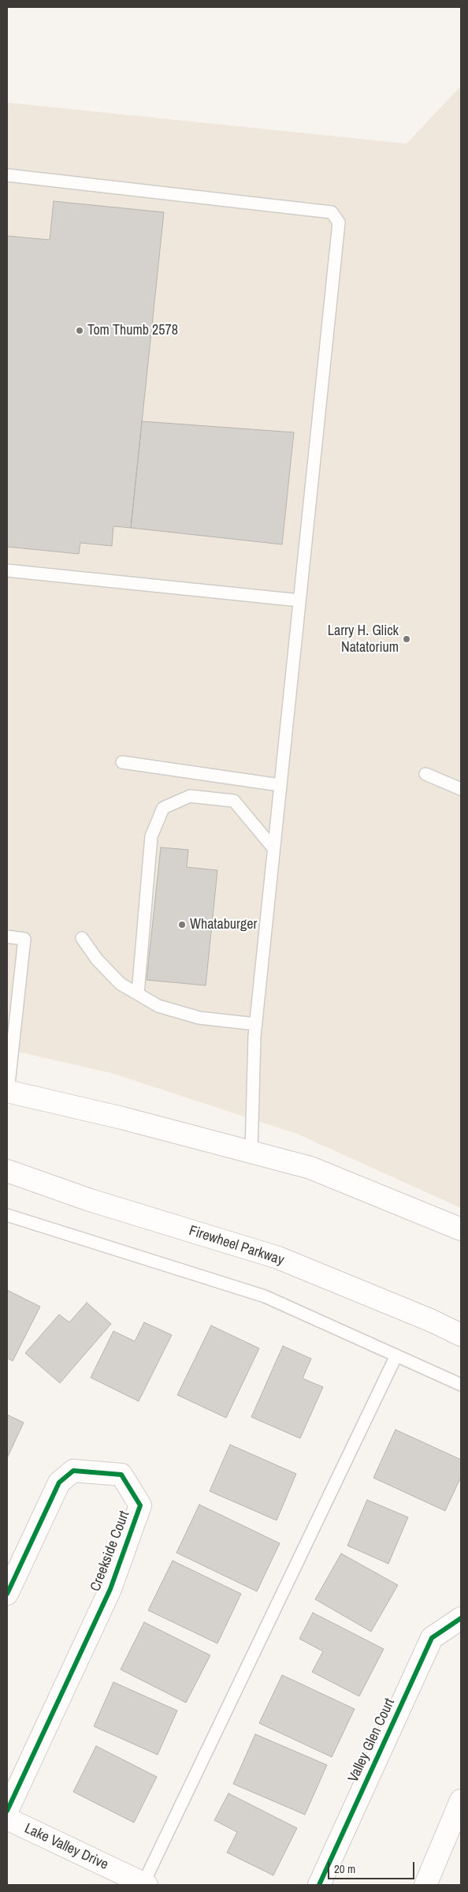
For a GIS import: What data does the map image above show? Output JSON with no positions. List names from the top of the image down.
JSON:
{
  "streets": {
    "street": [
      "Firewheel Parkway",
      "Creekside Court",
      "Valley Glen Court",
      "Lake Valley Drive"
    ]
  },
  "places": ["Tom Thumb 2578", "Larry H. Glick Natatorium", "Whataburger"],
  "scale_bar": "20 m"
}
